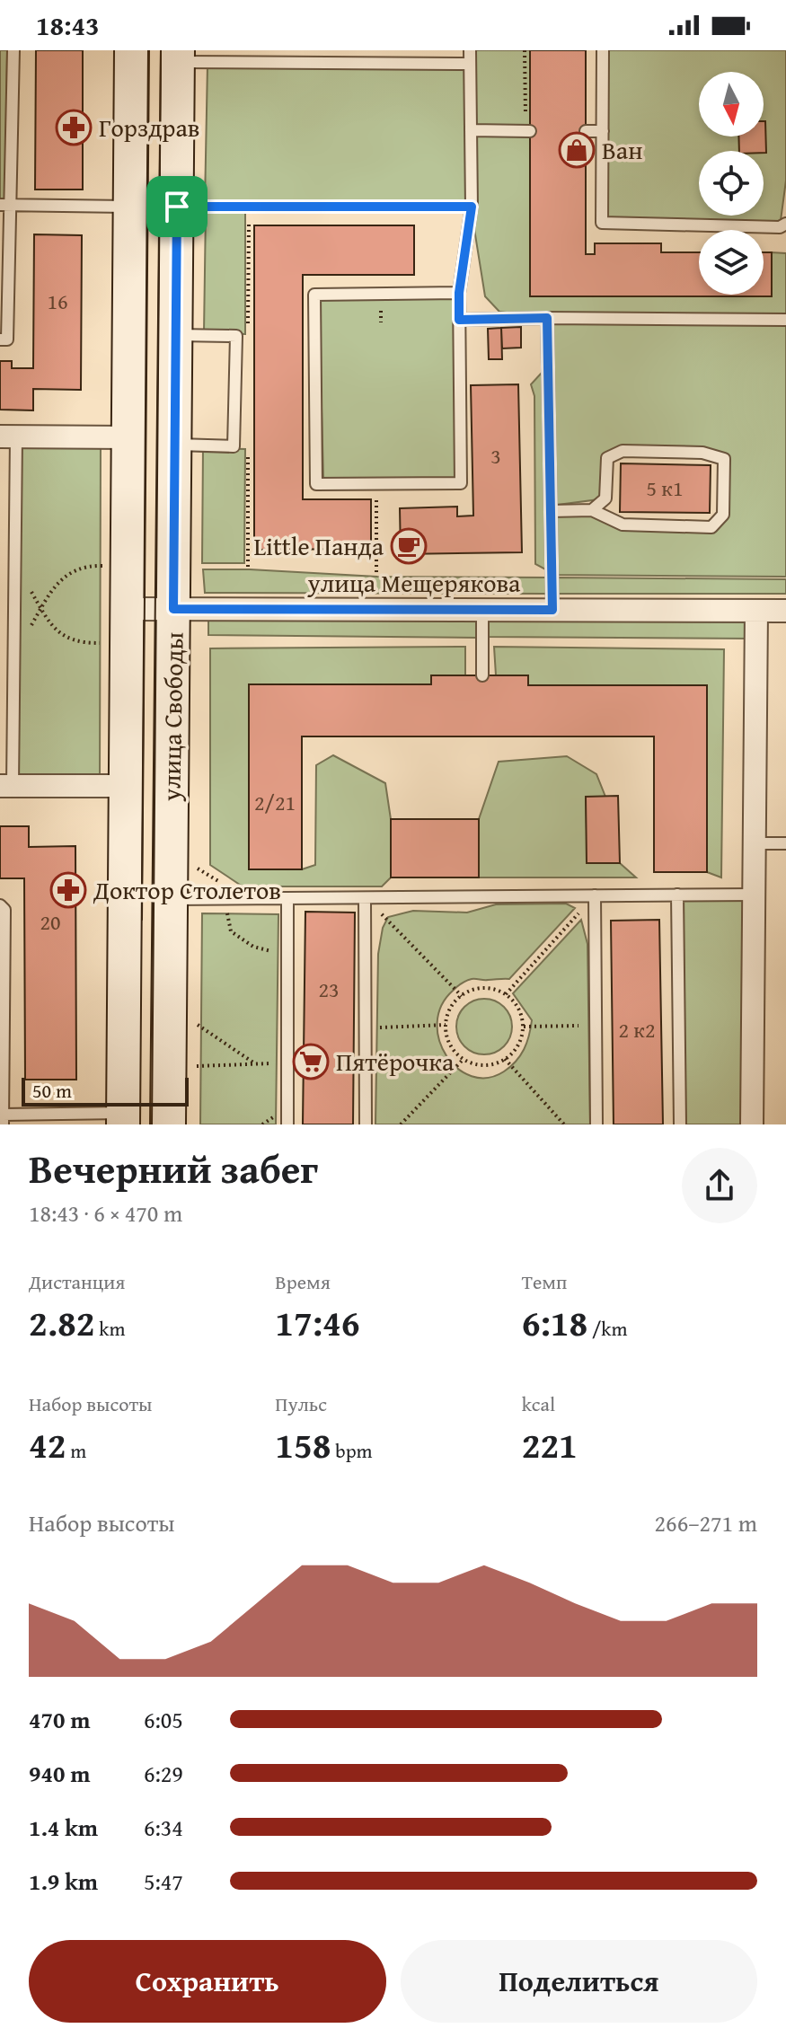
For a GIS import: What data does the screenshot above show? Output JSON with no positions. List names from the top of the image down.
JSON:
{
  "streets": {
    "main road": ["улица Свободы"],
    "street": ["улица Мещерякова"]
  },
  "crossings": [
    ["улица Мещерякова", "улица Свободы"]
  ],
  "places": {
    "pharmacy": ["Горздрав", "Доктор Столетов"],
    "shop": ["Ван"],
    "cafe": ["Little Панда"],
    "supermarket": ["Пятёрочка"]
  },
  "house_numbers": [
    "16",
    "3",
    "5 к1",
    "2/21",
    "20",
    "23",
    "2 к2"
  ],
  "scale_bar": "50 m",
  "north": "bottom",
  "page": {
    "status": "18:43",
    "scale": "50 m",
    "heading": ["Вечерний забег", "18:43 · 6 × 470 m"],
    "stats": [
      ["Дистанция", "2.82 km"],
      ["Время", "17:46"],
      ["Темп", "6:18 /km"],
      ["Набор высоты", "42 m"],
      ["Пульс", "158 bpm"],
      ["kcal", "221"]
    ],
    "chart": ["Набор высоты", "266–271 m"],
    "list": [
      {
        "name": "470 m",
        "note": "6:05"
      },
      {
        "name": "940 m",
        "note": "6:29"
      },
      {
        "name": "1.4 km",
        "note": "6:34"
      },
      {
        "name": "1.9 km",
        "note": "5:47"
      }
    ],
    "buttons": ["Сохранить", "Поделиться"]
  }
}
